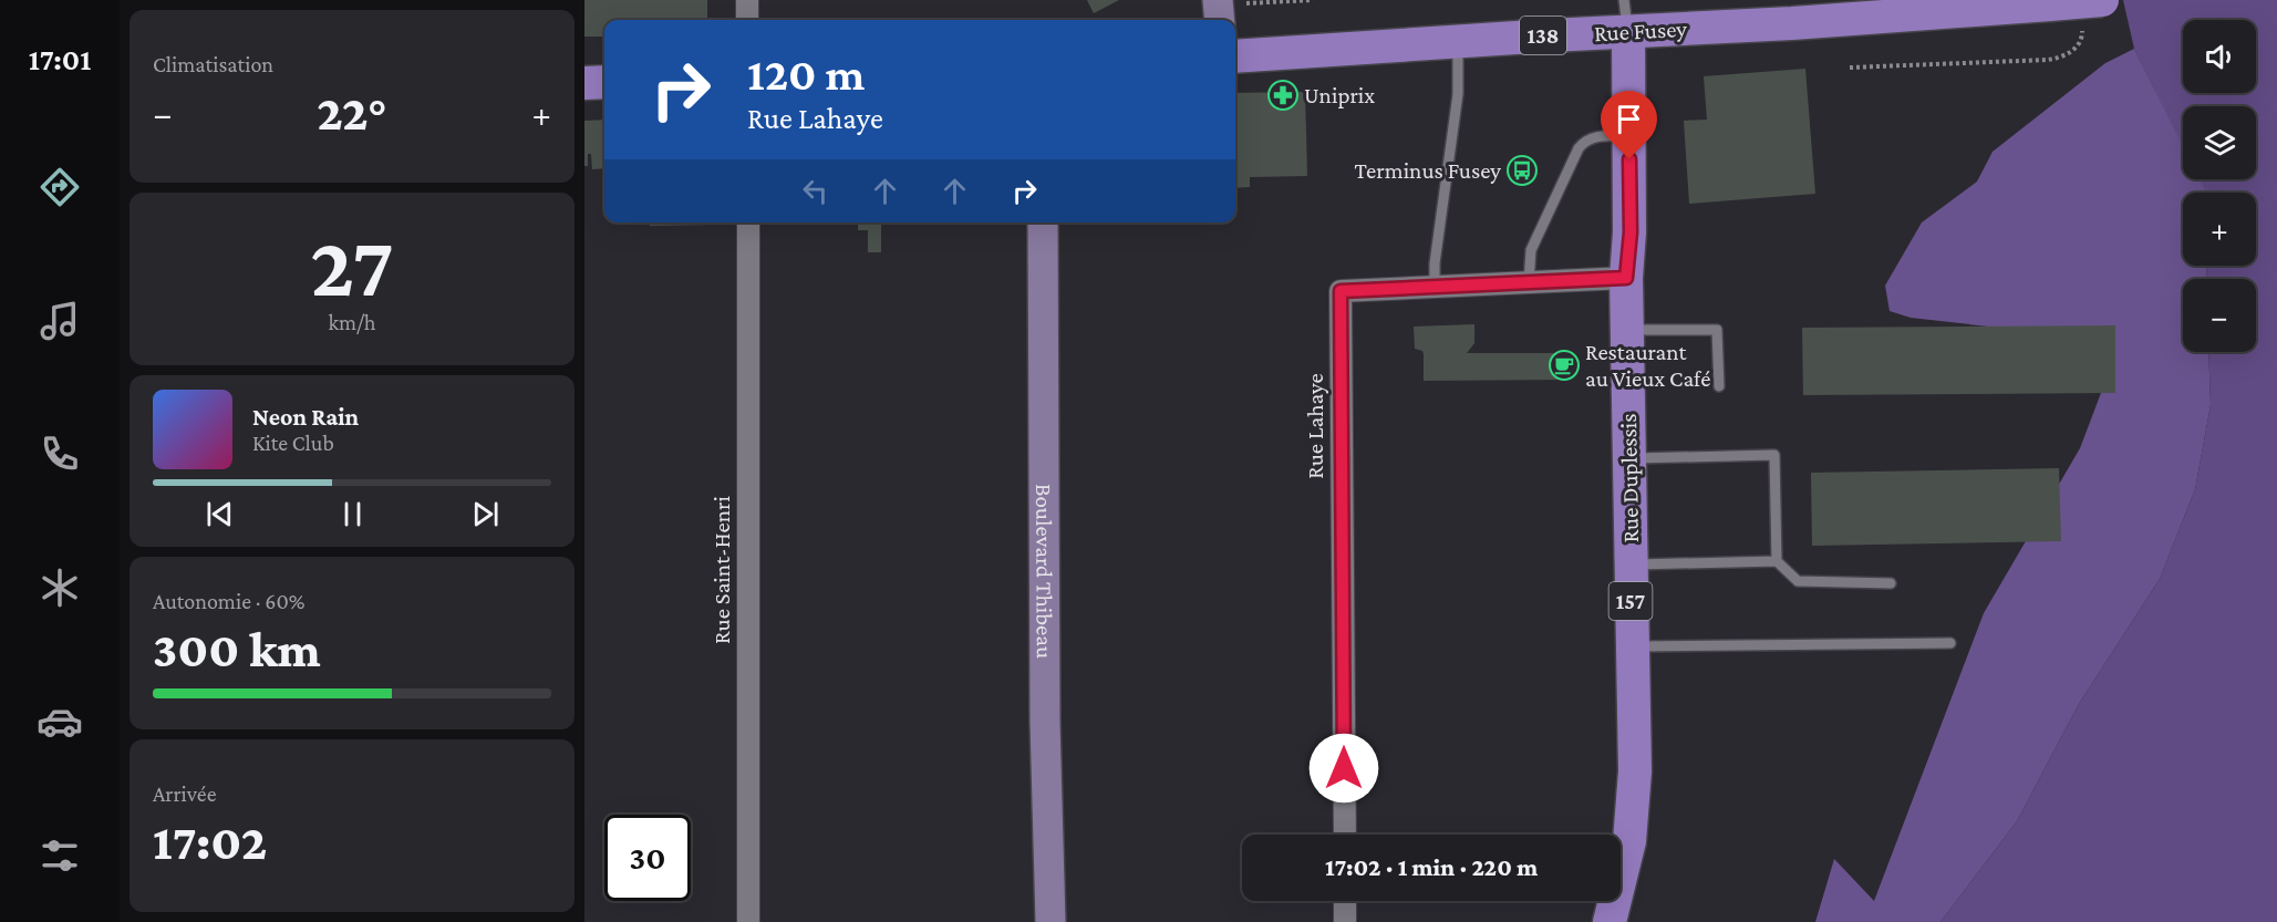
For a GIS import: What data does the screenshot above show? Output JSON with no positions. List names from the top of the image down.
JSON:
{
  "streets": {
    "main road": [
      "Rue Fusey",
      "138",
      "Rue Duplessis",
      "157"
    ],
    "street": ["Rue Lahaye", "Rue Saint-Henri", "Boulevard Thibeau"]
  },
  "crossings": [
    ["Rue Fusey", "Rue Duplessis"],
    ["Rue Lahaye", "Rue Duplessis"]
  ],
  "places": {
    "pharmacy": ["Uniprix"],
    "bus stop": ["Terminus Fusey"],
    "cafe": ["Restaurant au Vieux Café"]
  },
  "page": {
    "tabs": "17:01",
    "tile": [
      "Climatisation",
      ["27", "km/h"],
      ["Autonomie · 60%", "300 km"],
      ["Arrivée", "17:02"]
    ],
    "map_buttons": ["+", "−"],
    "turn": ["120 m", "Rue Lahaye"],
    "heat": ["−", "22°", "+"],
    "song": ["Neon Rain", "Kite Club"],
    "limit": "30",
    "trip": "17:02 · 1 min · 220 m"
  }
}
